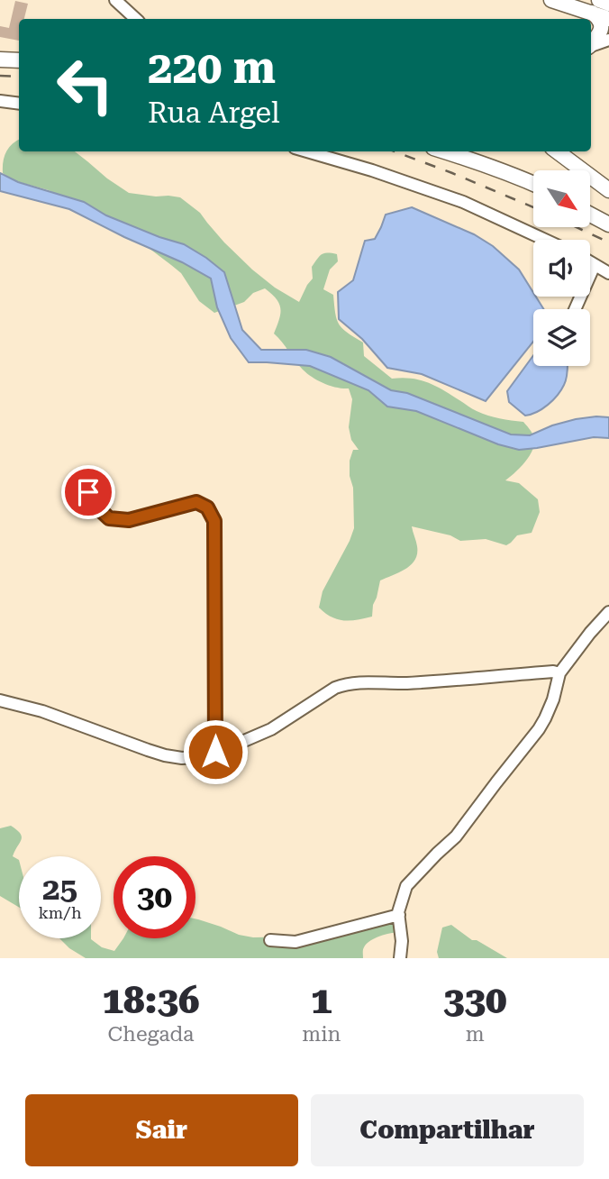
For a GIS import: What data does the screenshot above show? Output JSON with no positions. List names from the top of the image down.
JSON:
{
  "north": "bottom right",
  "page": {
    "turn": ["220 m", "Rua Argel"],
    "speed": "25 km/h",
    "limit": "30",
    "eta": [
      "18:36",
      "Chegada",
      "1",
      "min",
      "330",
      "m"
    ],
    "buttons": ["Sair", "Compartilhar"]
  }
}
